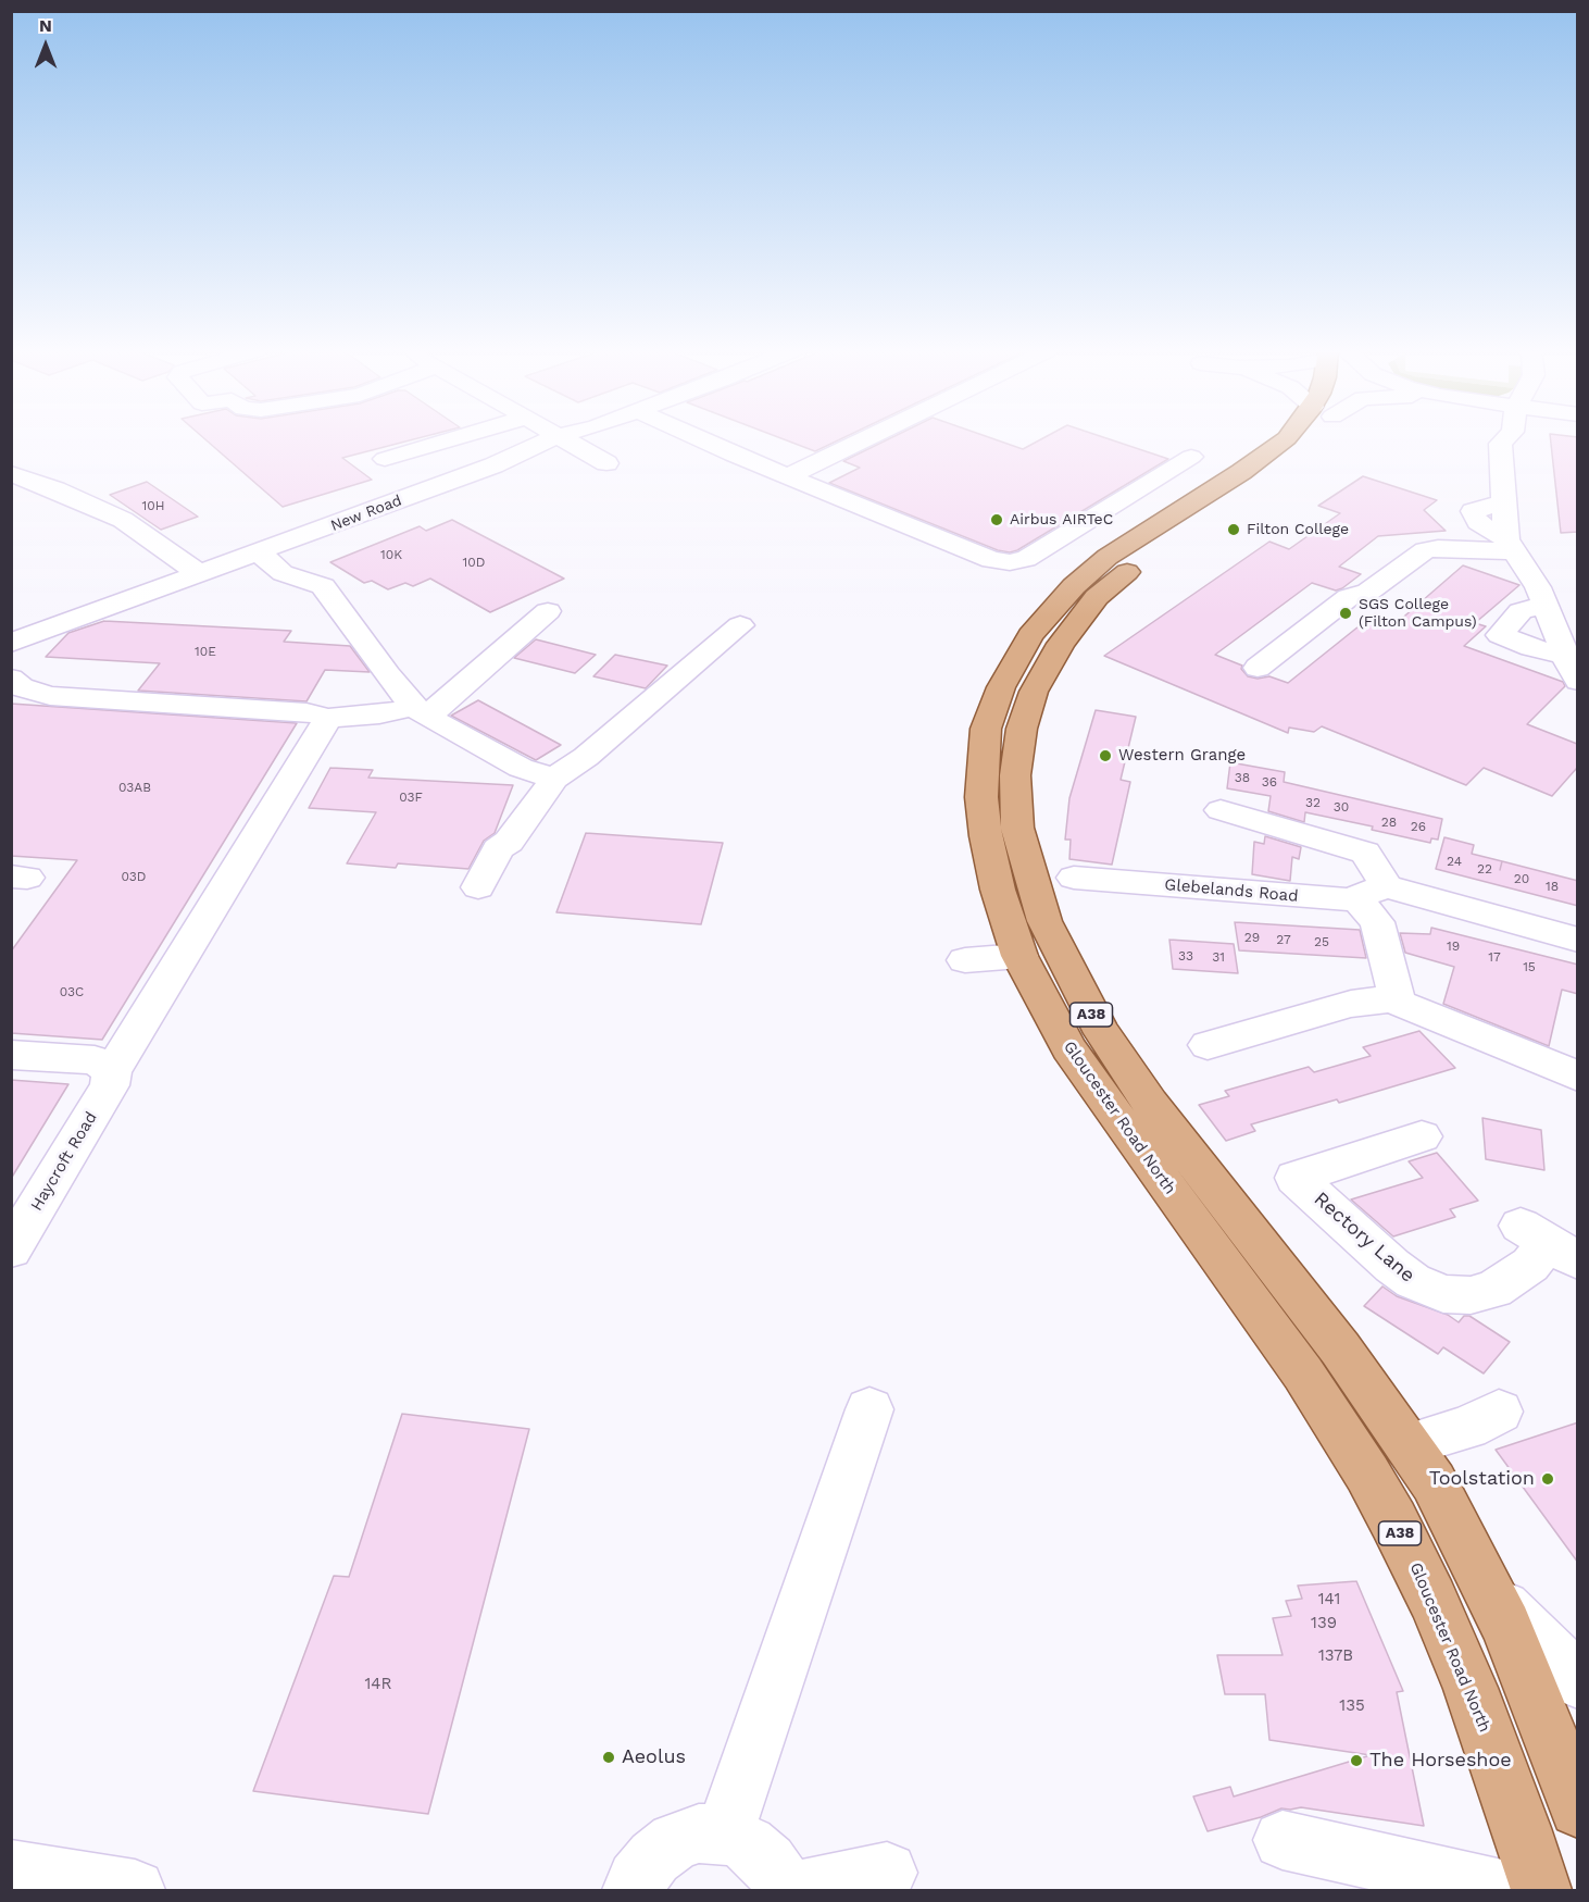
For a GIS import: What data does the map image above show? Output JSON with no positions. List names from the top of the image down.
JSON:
{
  "streets": {
    "main road": ["A38", "Gloucester Road North"],
    "street": [
      "New Road",
      "Glebelands Road",
      "Haycroft Road",
      "Rectory Lane"
    ]
  },
  "places": [
    "Airbus AIRTeC",
    "Filton College",
    "SGS College (Filton Campus)",
    "Western Grange",
    "Toolstation",
    "Aeolus",
    "The Horseshoe"
  ],
  "house_numbers": [
    "10H",
    "10K",
    "10D",
    "10E",
    "38",
    "36",
    "03AB",
    "03F",
    "32",
    "30",
    "28",
    "26",
    "24",
    "22",
    "03D",
    "20",
    "18",
    "29",
    "27",
    "25",
    "19",
    "33",
    "31",
    "17",
    "15",
    "03C",
    "141",
    "139",
    "137B",
    "14R",
    "135"
  ],
  "north": "top"
}
